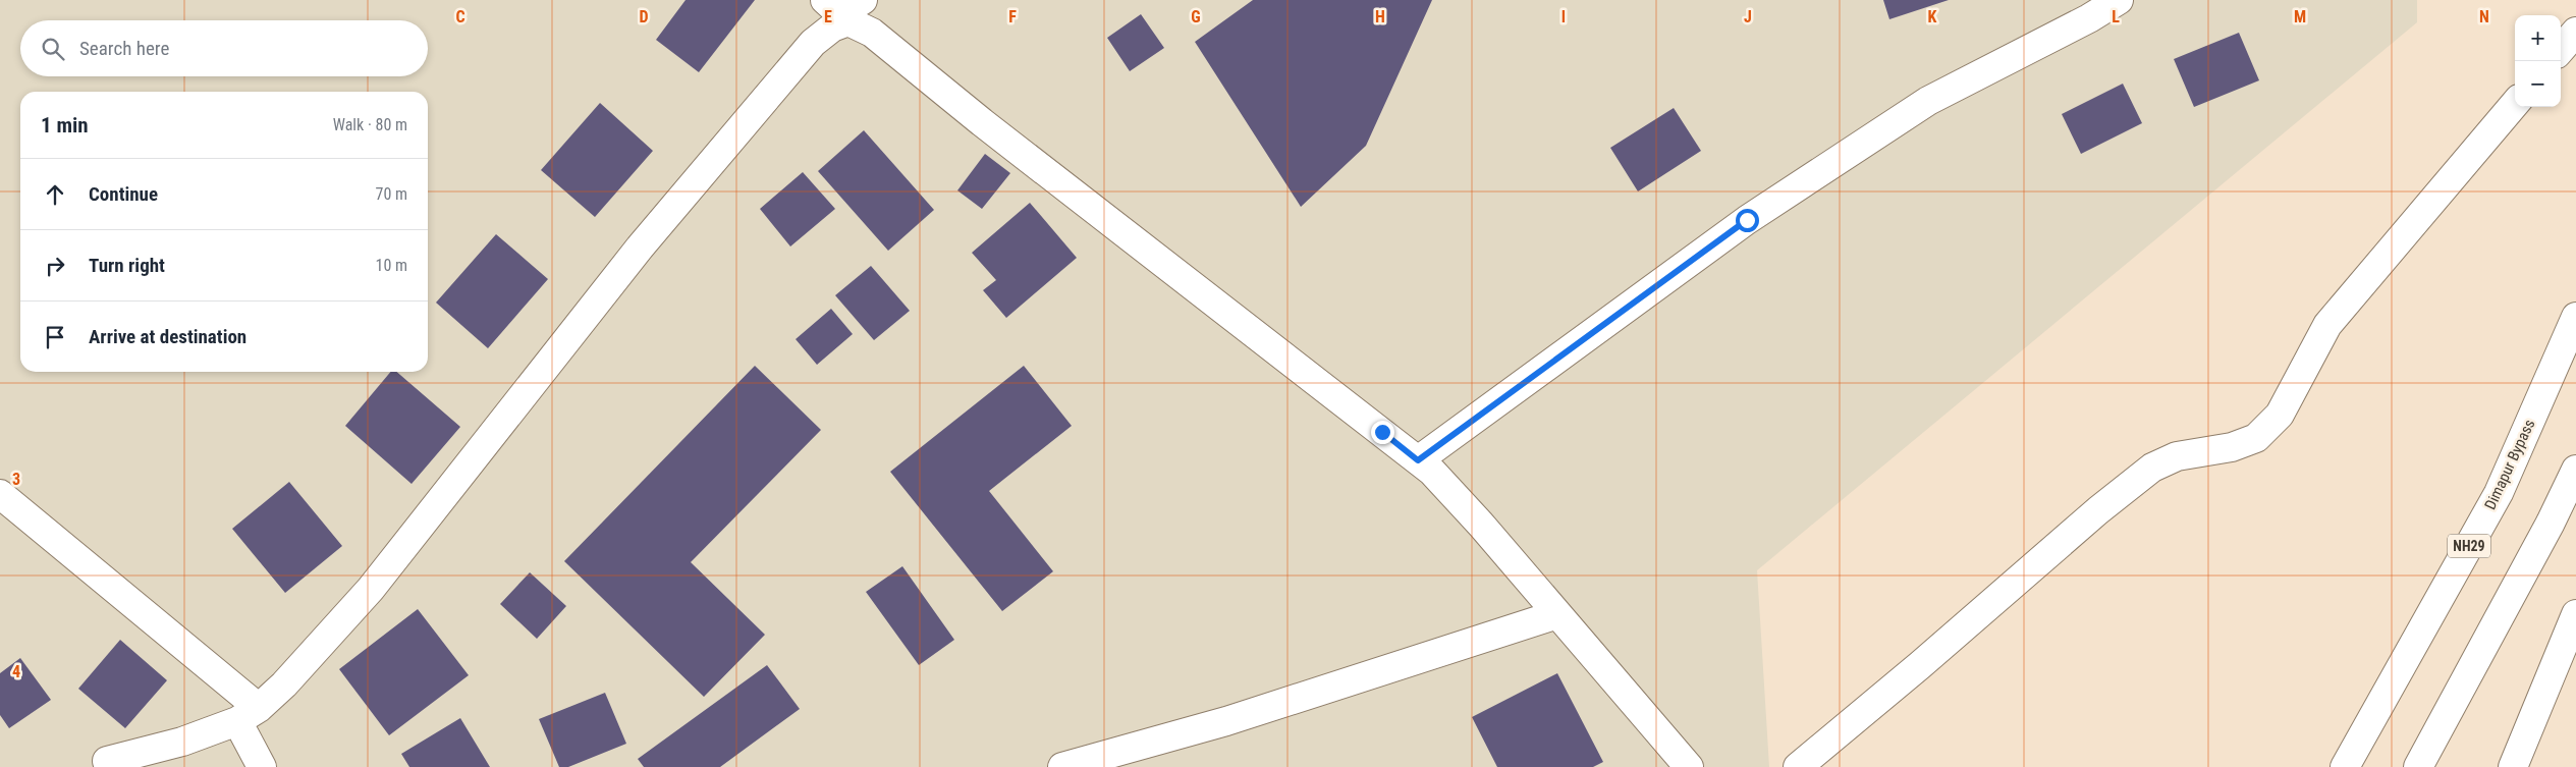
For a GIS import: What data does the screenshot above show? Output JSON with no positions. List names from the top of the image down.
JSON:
{
  "streets": {
    "main road": ["Dimapur Bypass", "NH29"]
  },
  "page": {
    "map_buttons": ["+", "−"],
    "search": "Search here",
    "heading": ["1 min", "Walk · 80 m"],
    "list": [
      ["Continue", "70 m"],
      ["Turn right", "10 m"],
      "Arrive at destination"
    ]
  },
  "grid": {
    "columns": [
      "C",
      "D",
      "E",
      "F",
      "G",
      "H",
      "I",
      "J",
      "K",
      "L",
      "M",
      "N"
    ],
    "rows": ["3", "4"]
  }
}
